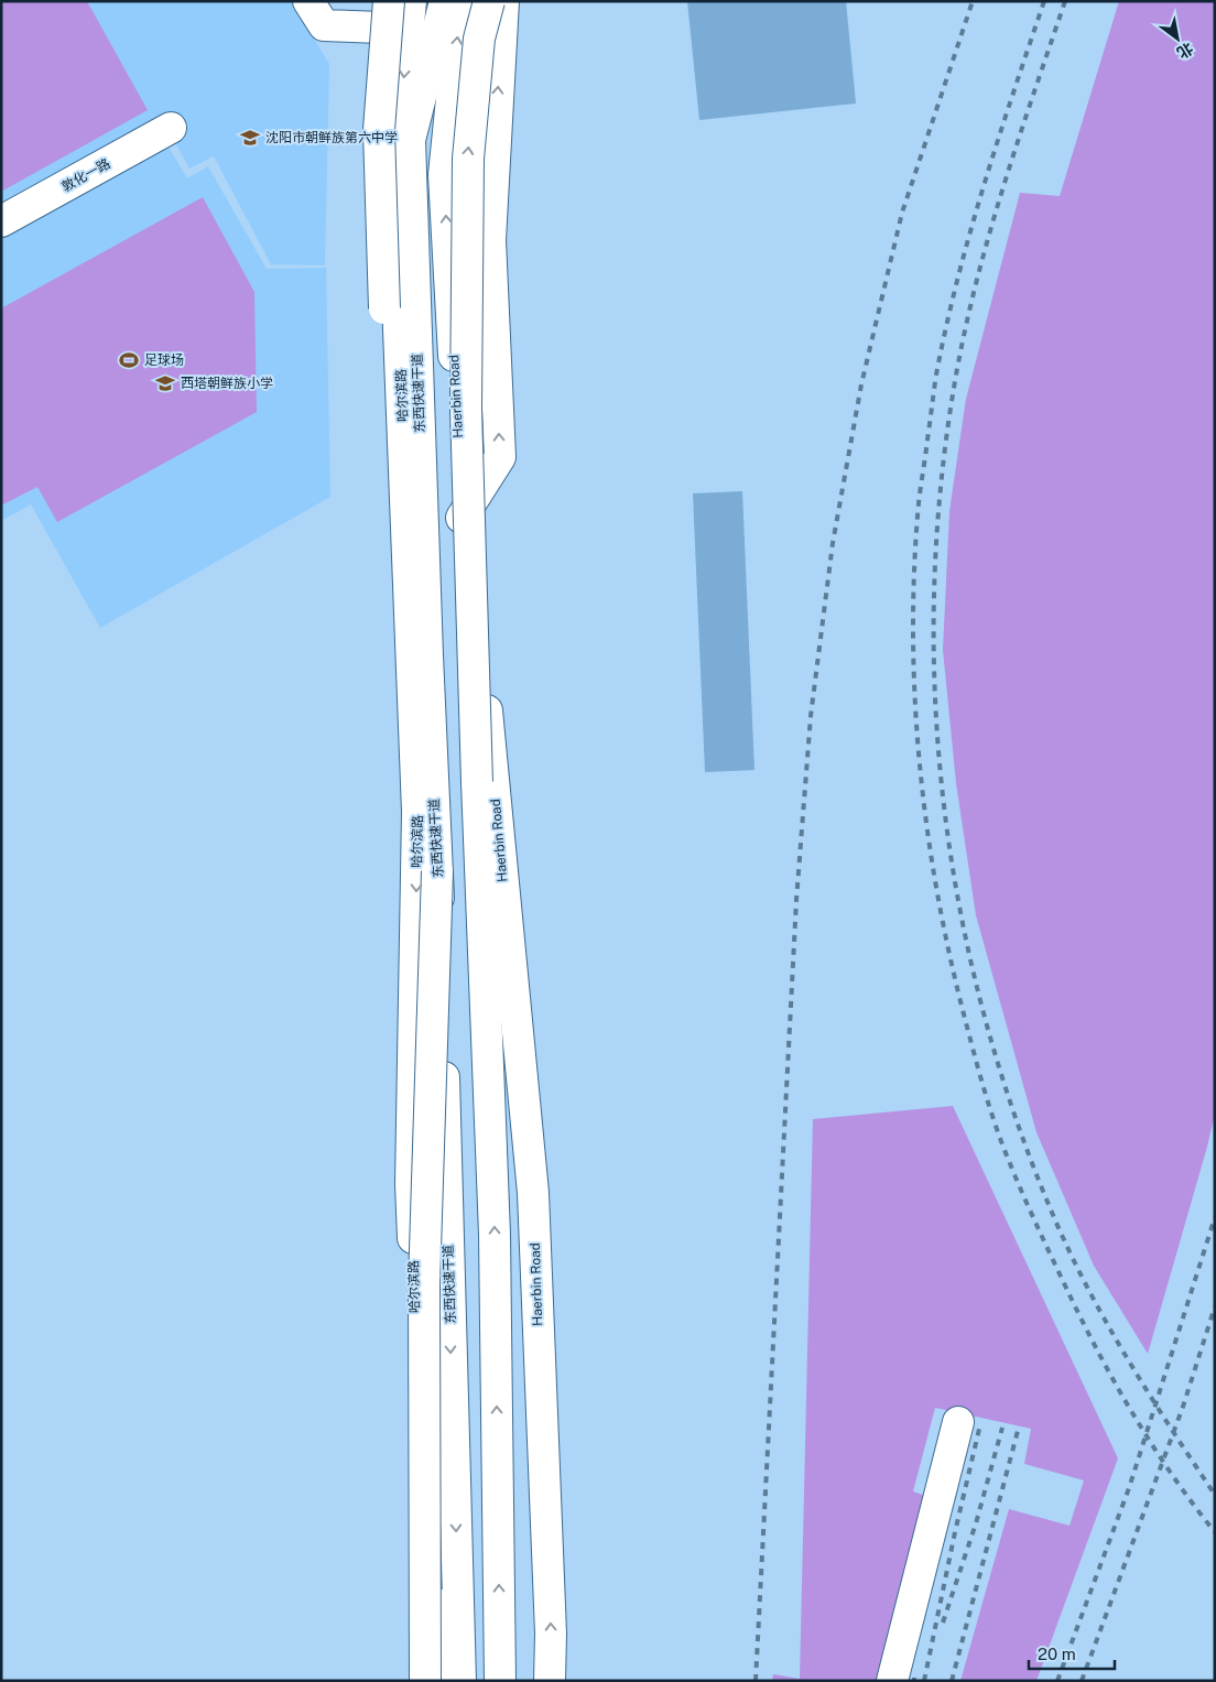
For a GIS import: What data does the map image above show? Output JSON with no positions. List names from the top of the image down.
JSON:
{
  "streets": {
    "main road": [
      "敦化一路",
      "东西快速干道",
      "哈尔滨路",
      "Haerbin Road"
    ]
  },
  "places": {
    "school or university": ["沈阳市朝鲜族第六中学", "西塔朝鲜族小学"],
    "sports": ["足球场"]
  },
  "scale_bar": "20 m",
  "north": "bottom right"
}
